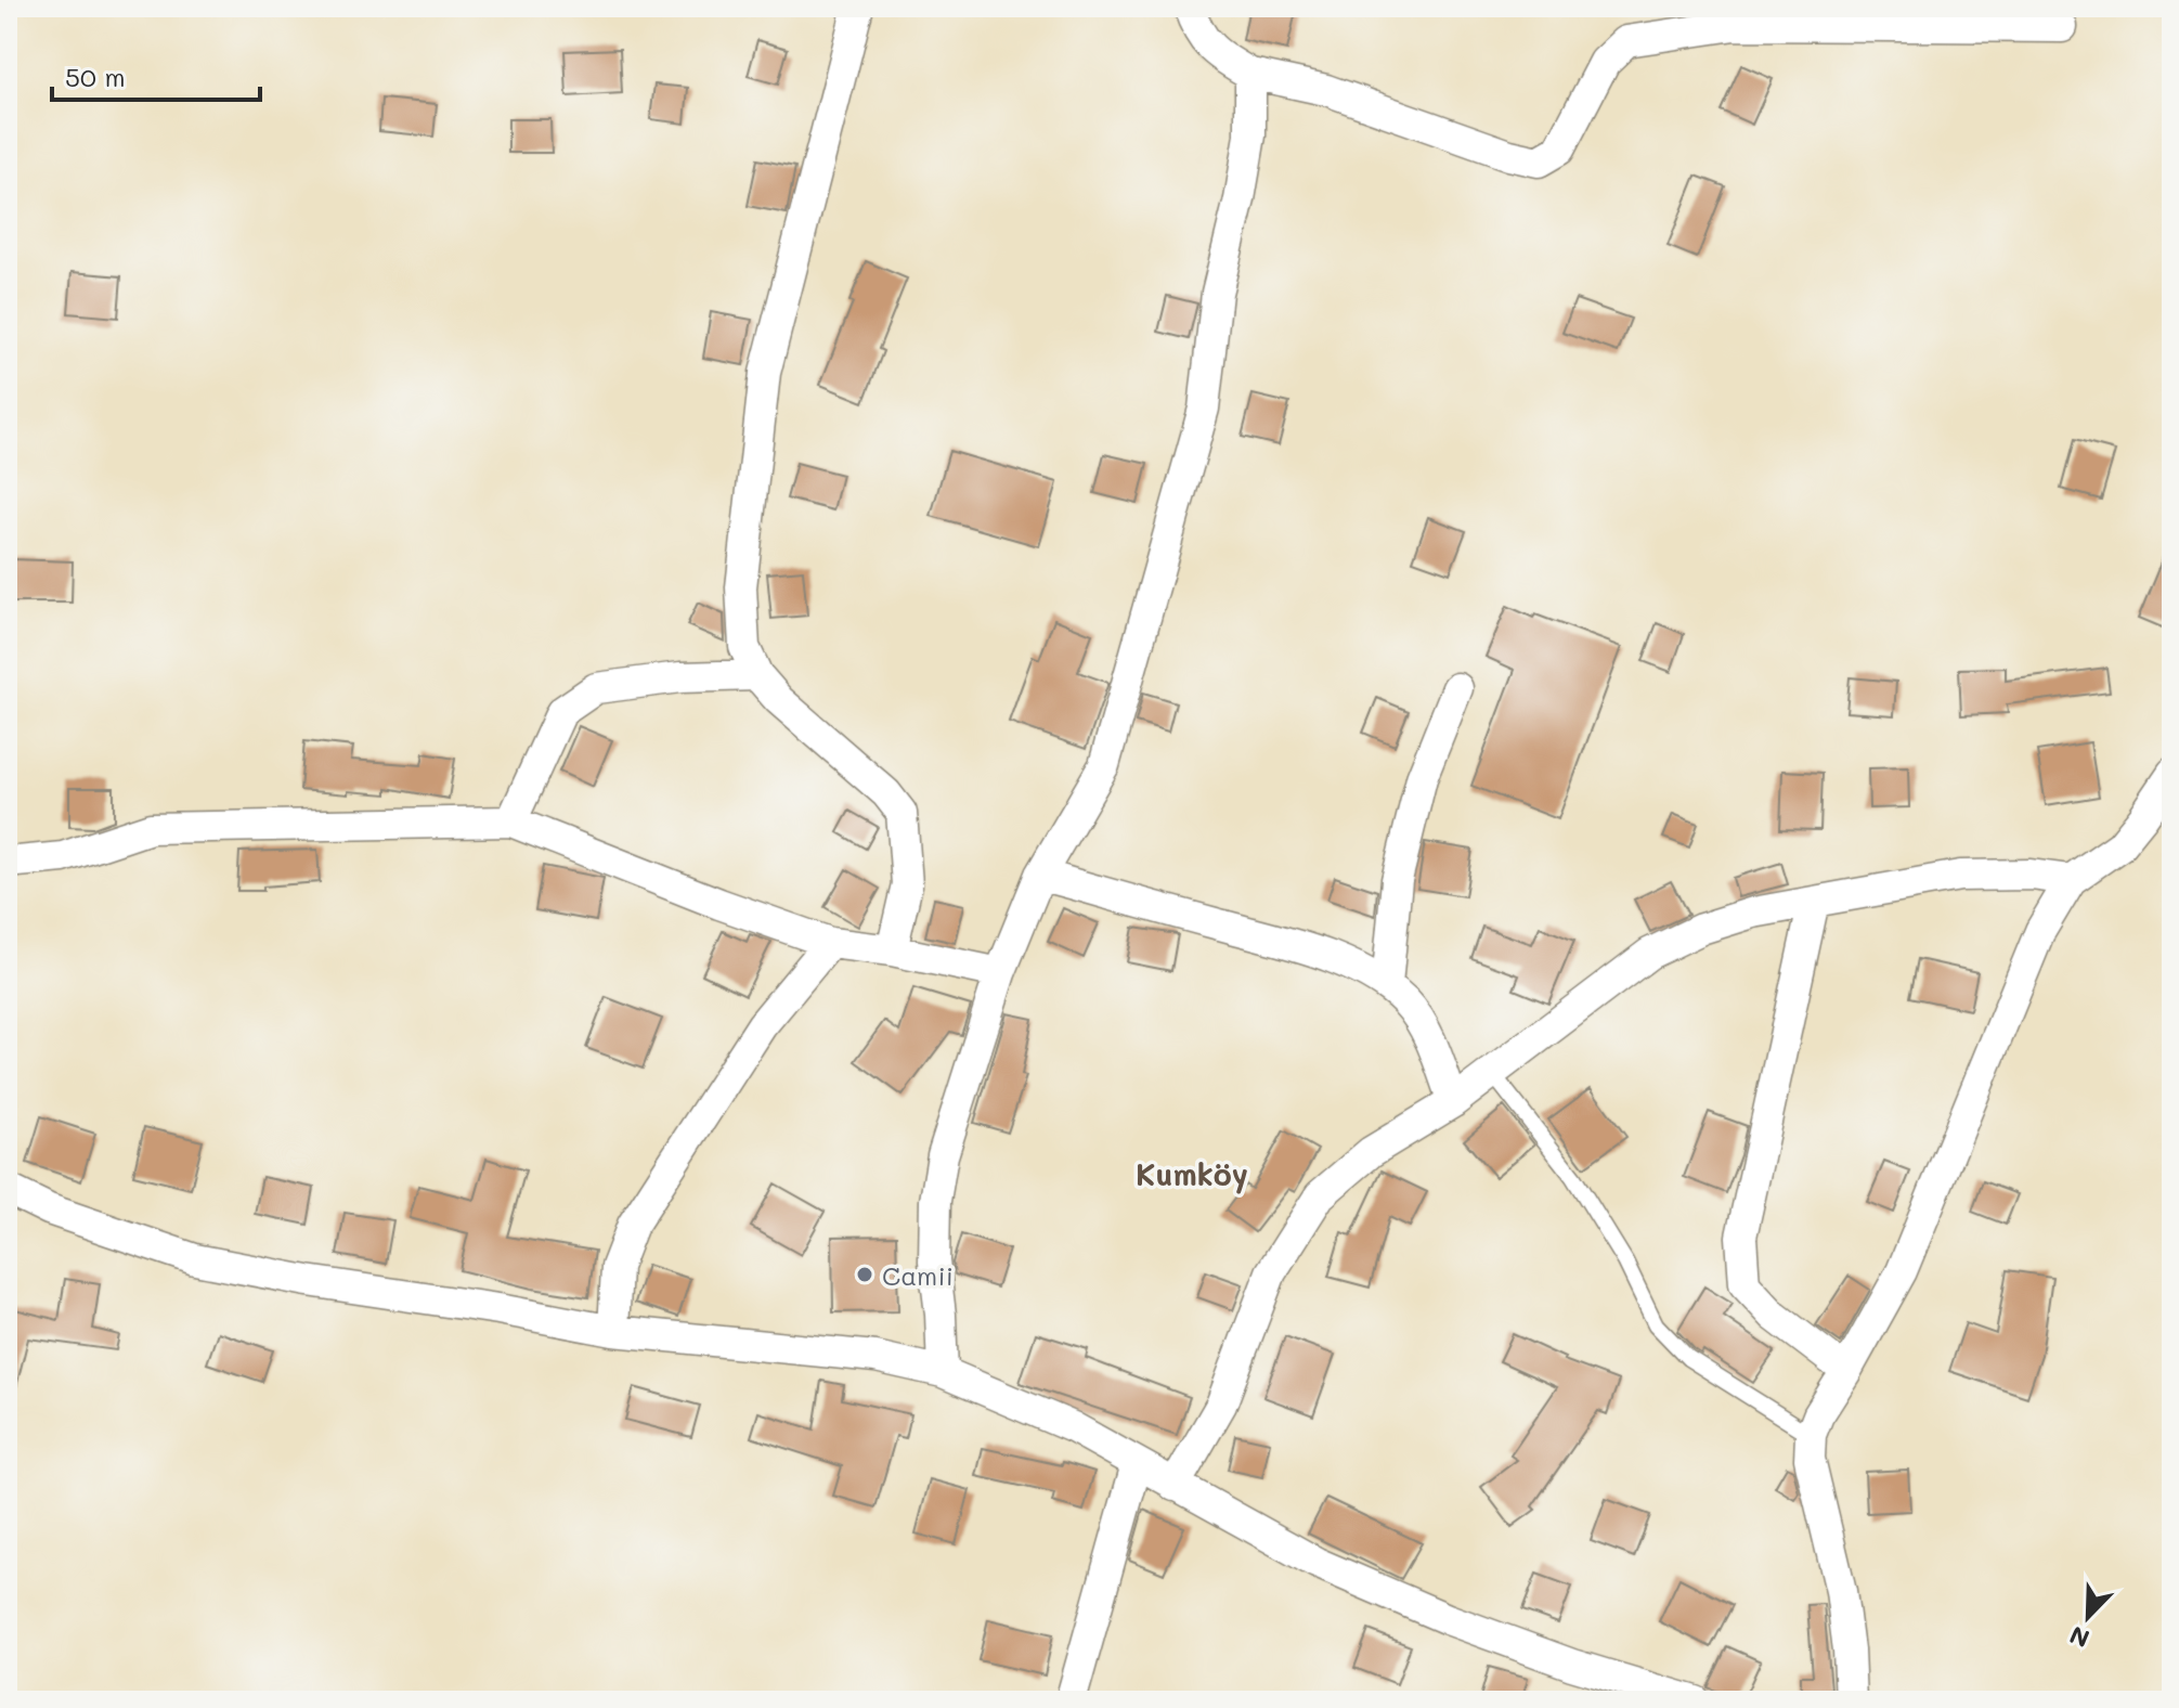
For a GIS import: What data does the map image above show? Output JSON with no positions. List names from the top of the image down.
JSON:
{
  "districts": ["Kumköy"],
  "places": ["Camii"],
  "scale_bar": "50 m",
  "north": "bottom left"
}
